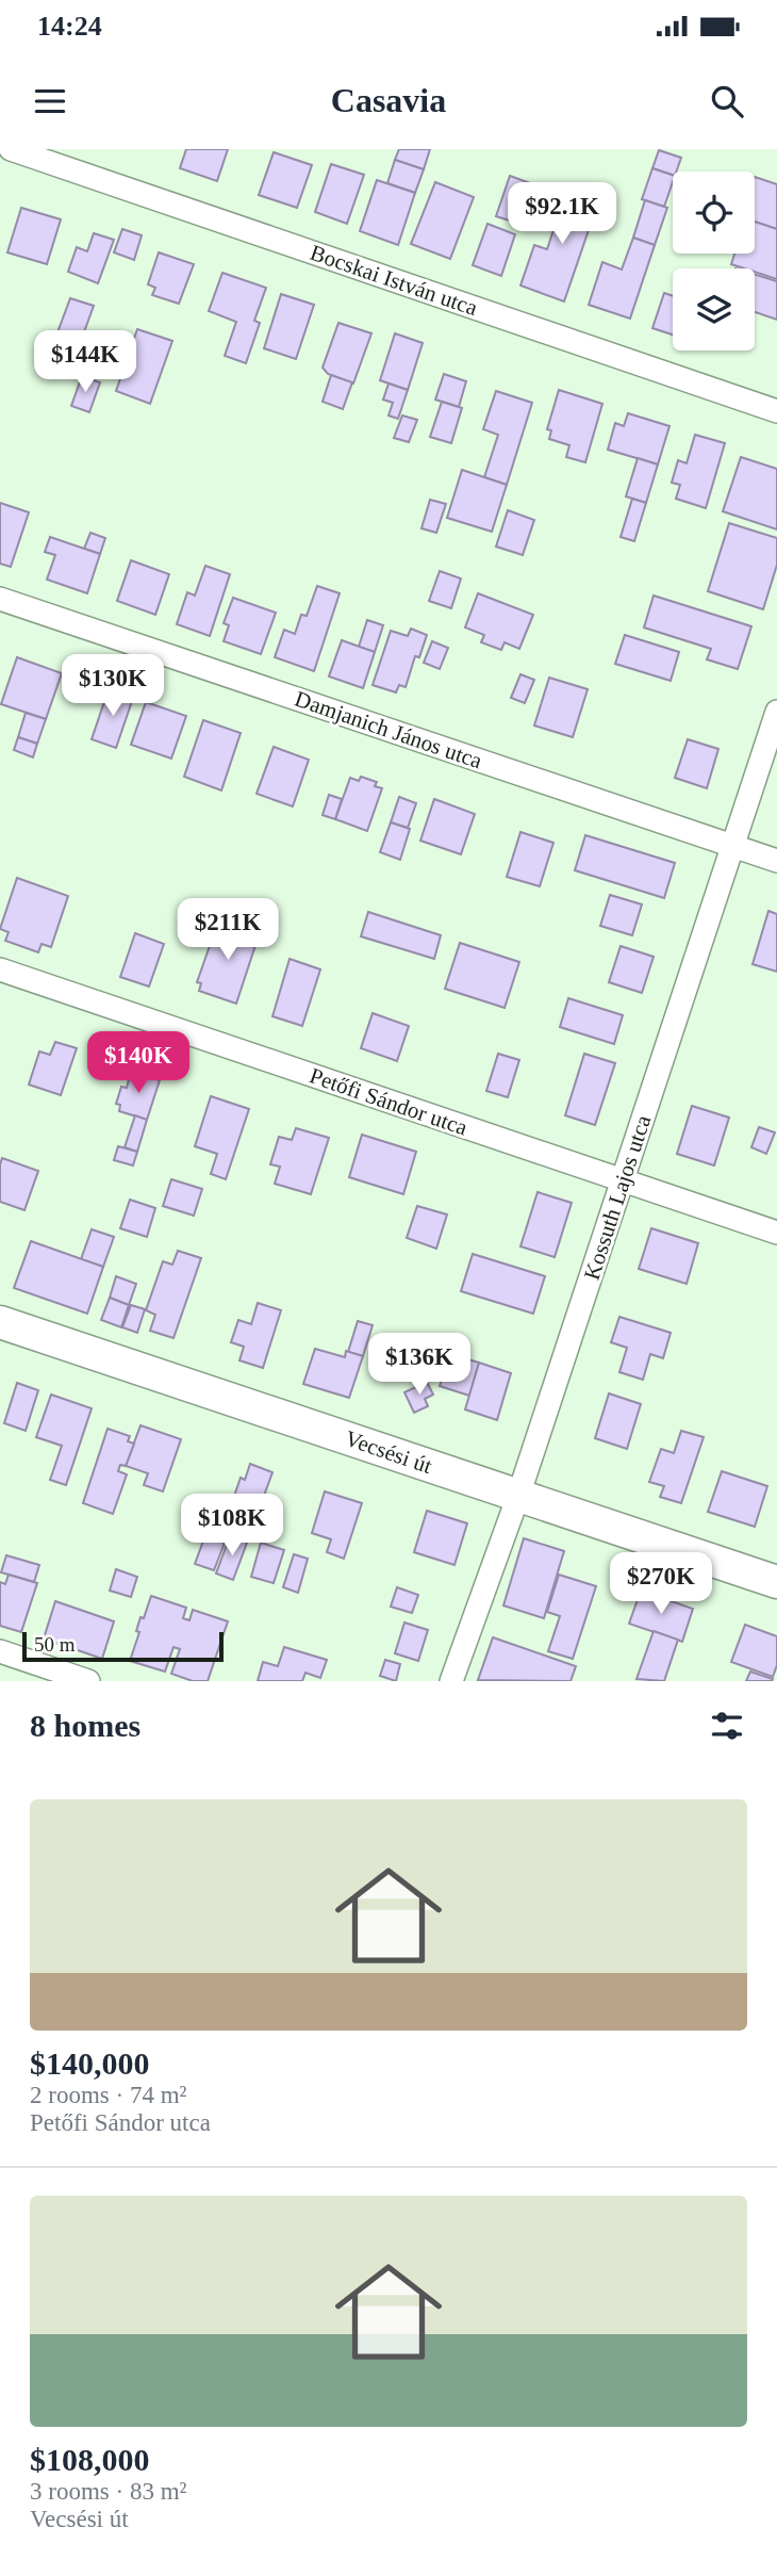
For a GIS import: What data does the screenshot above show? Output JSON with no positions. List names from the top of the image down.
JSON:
{
  "streets": {
    "main road": ["Vecsési út"],
    "street": [
      "Bocskai István utca",
      "Damjanich János utca",
      "Petőfi Sándor utca",
      "Kossuth Lajos utca"
    ]
  },
  "crossings": [
    ["Damjanich János utca", "Kossuth Lajos utca"],
    ["Petőfi Sándor utca", "Kossuth Lajos utca"],
    ["Kossuth Lajos utca", "Vecsési út"]
  ],
  "scale_bar": "50 m",
  "page": {
    "status": "14:24",
    "header": "Casavia",
    "price": [
      "$92.1K",
      "$144K",
      "$130K",
      "$211K",
      "$140K",
      "$136K",
      "$108K",
      "$270K"
    ],
    "scale": "50 m",
    "heading": "8 homes",
    "list": [
      {
        "name": "$140,000",
        "note": "2 rooms · 74 m² · Petőfi Sándor utca"
      },
      {
        "name": "$108,000",
        "note": "3 rooms · 83 m² · Vecsési út"
      }
    ]
  }
}
